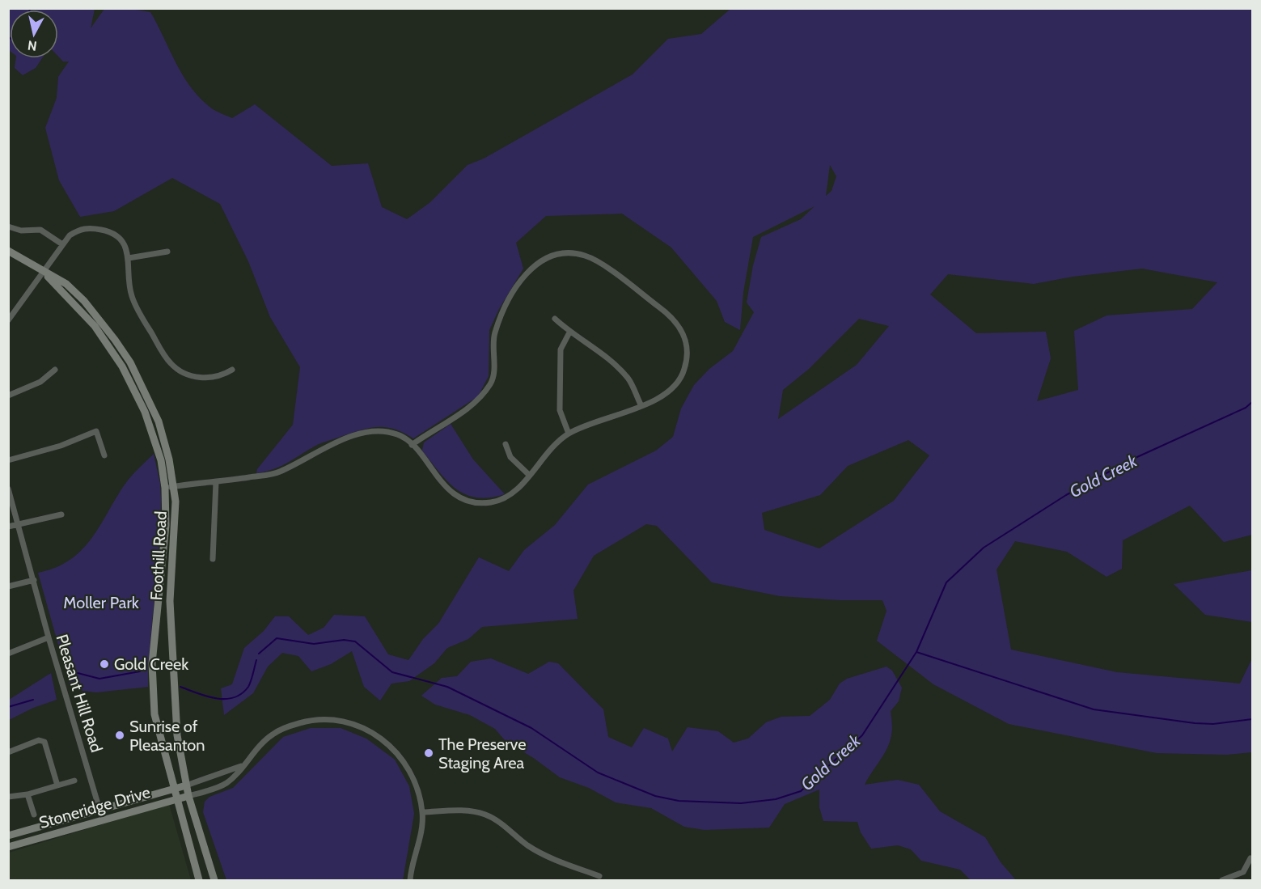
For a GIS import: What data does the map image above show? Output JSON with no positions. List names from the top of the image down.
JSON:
{
  "streets": {
    "main road": ["Foothill Road", "Stoneridge Drive"],
    "street": ["Pleasant Hill Road"]
  },
  "crossings": [
    ["Foothill Road", "Stoneridge Drive"],
    ["Pleasant Hill Road", "Stoneridge Drive"]
  ],
  "water": ["Gold Creek"],
  "parks": ["Moller Park"],
  "places": ["Gold Creek", "Sunrise of Pleasanton", "The Preserve Staging Area"],
  "north": "bottom"
}
